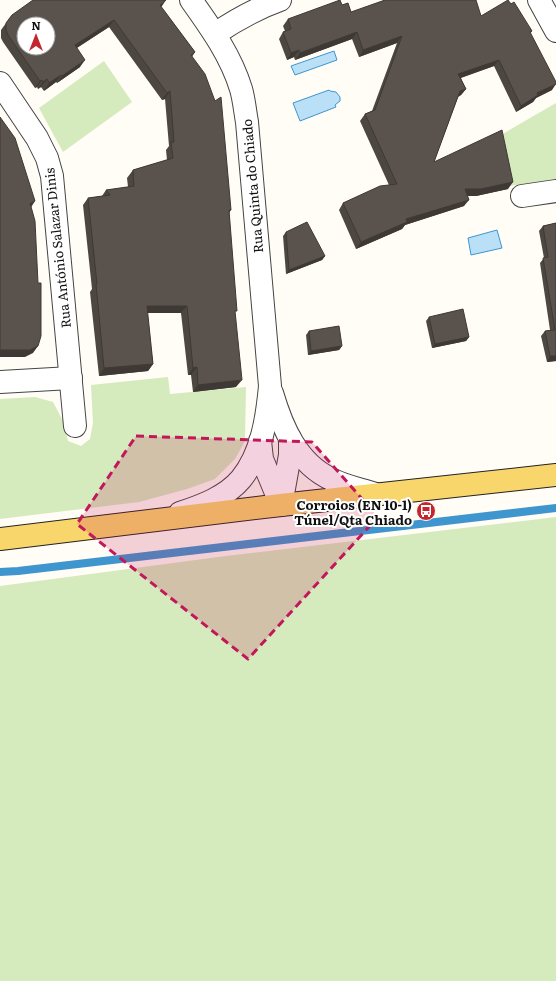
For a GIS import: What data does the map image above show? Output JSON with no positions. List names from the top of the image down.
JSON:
{
  "streets": {
    "street": ["Rua Quinta do Chiado", "Rua António Salazar Dinis"]
  },
  "places": {
    "bus stop": ["Corroios (EN 10-1) Túnel/Qta Chiado"]
  },
  "north": "top"
}
